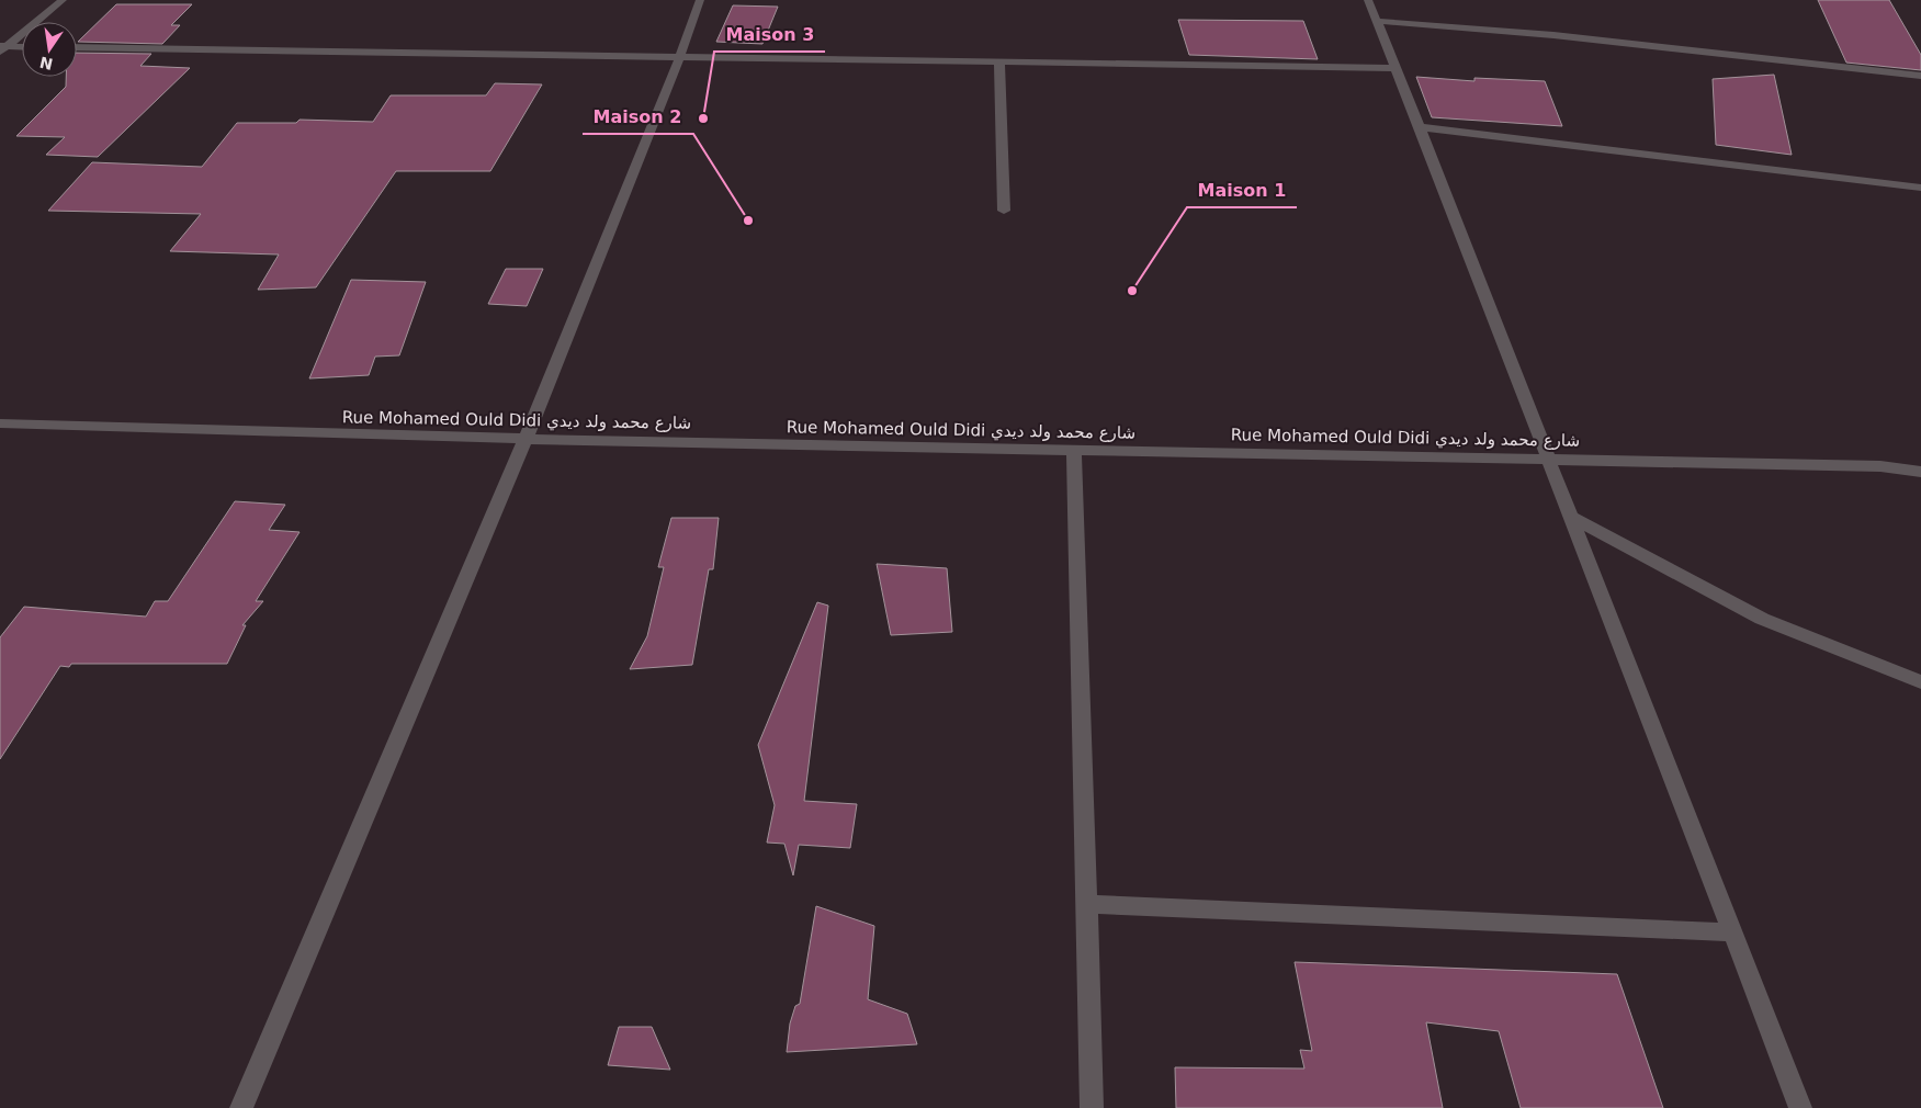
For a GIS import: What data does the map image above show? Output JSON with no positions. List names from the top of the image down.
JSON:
{
  "streets": {
    "street": ["Rue Mohamed Ould Didi شارع محمد ولد ديدي"]
  },
  "places": ["Maison 3", "Maison 2", "Maison 1"],
  "north": "bottom"
}
